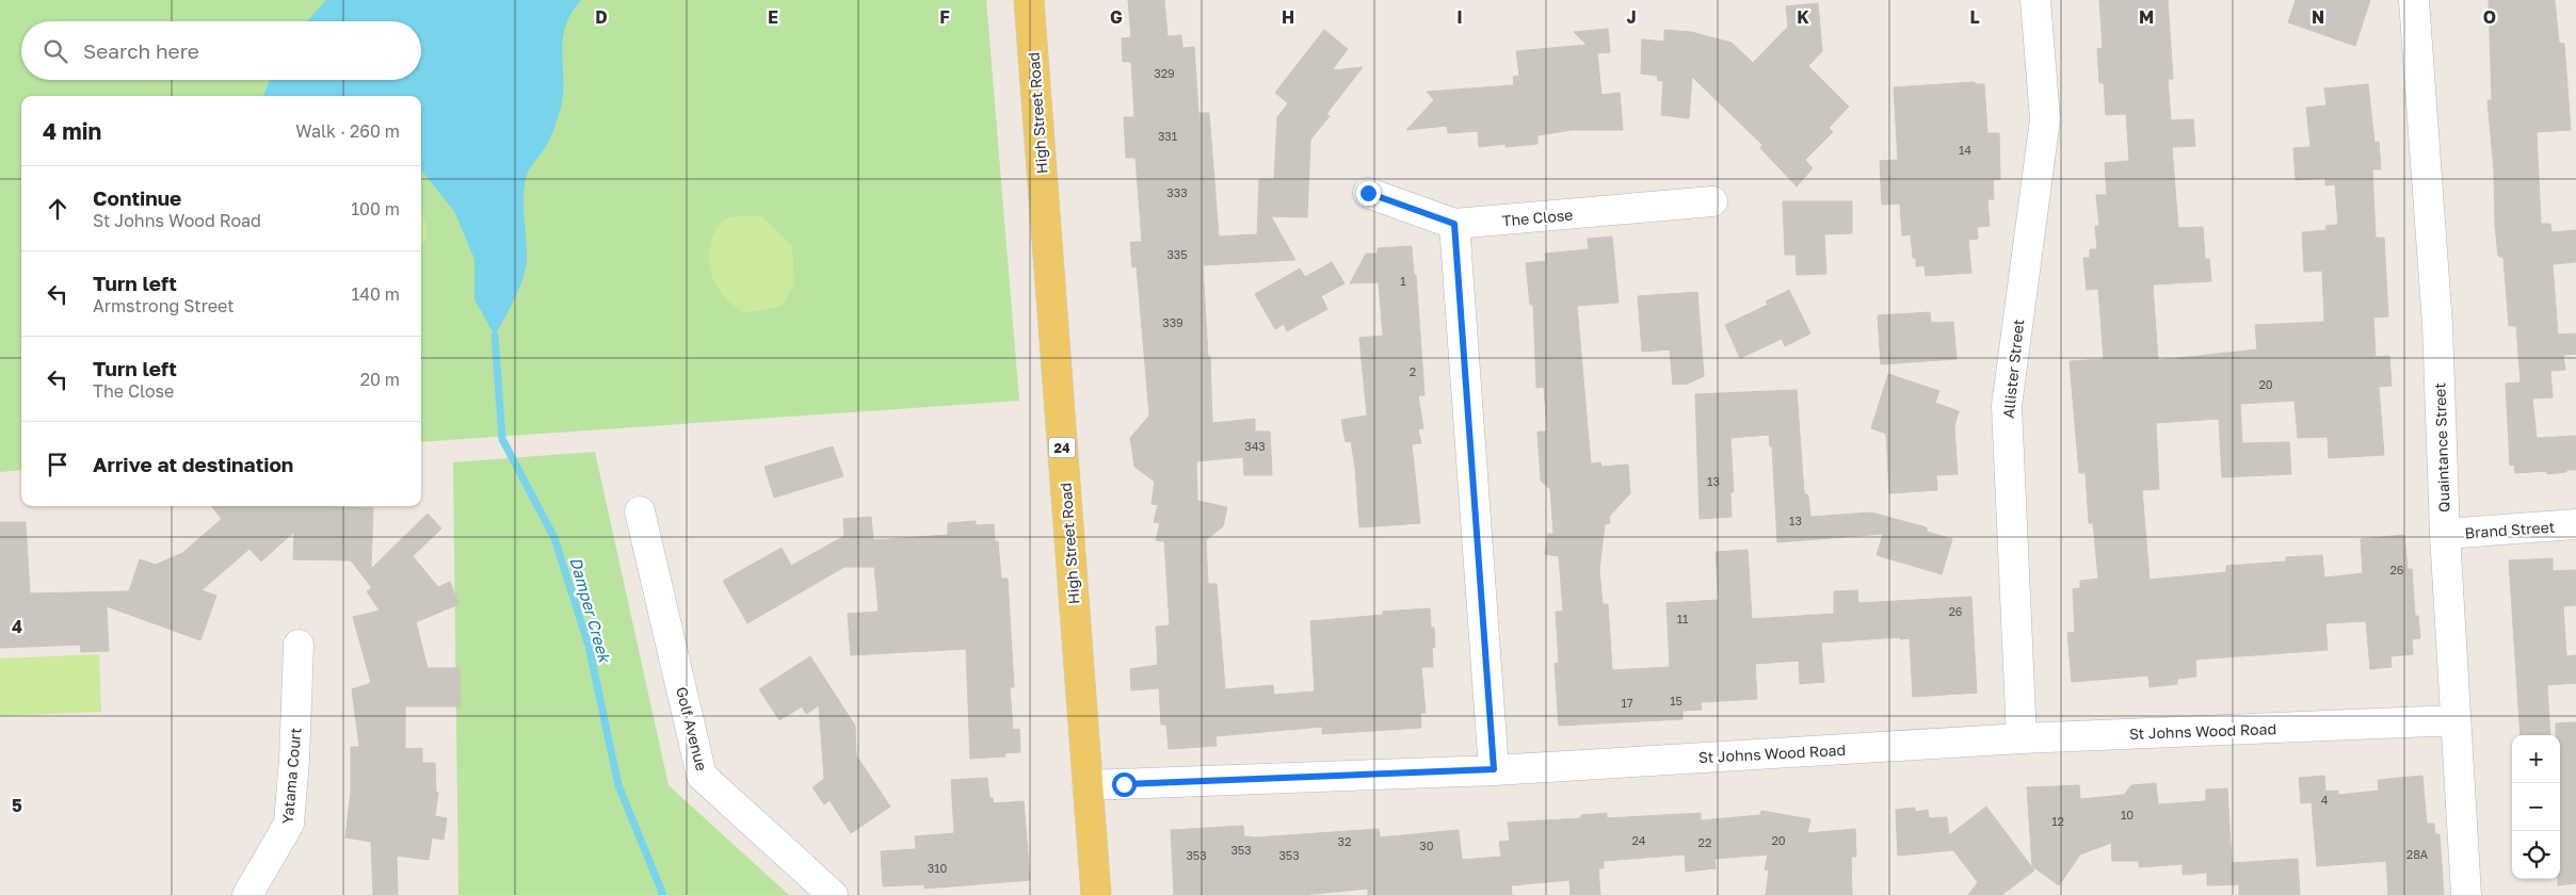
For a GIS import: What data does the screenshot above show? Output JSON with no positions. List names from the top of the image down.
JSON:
{
  "streets": {
    "main road": ["High Street Road", "24"],
    "street": [
      "The Close",
      "Allister Street",
      "Quaintance Street",
      "Brand Street",
      "Golf Avenue",
      "St Johns Wood Road",
      "Yatama Court"
    ]
  },
  "crossings": [
    ["High Street Road", "St Johns Wood Road"],
    ["Allister Street", "St Johns Wood Road"],
    ["Quaintance Street", "Brand Street"],
    ["Quaintance Street", "St Johns Wood Road"]
  ],
  "water": ["Damper Creek"],
  "house_numbers": [
    "329",
    "331",
    "14",
    "333",
    "335",
    "1",
    "339",
    "2",
    "20",
    "343",
    "13",
    "13",
    "26",
    "26",
    "11",
    "15",
    "17",
    "4",
    "10",
    "12",
    "24",
    "20",
    "32",
    "22",
    "30",
    "353",
    "28A",
    "353",
    "353",
    "310"
  ],
  "page": {
    "search": "Search here",
    "heading": ["4 min", "Walk · 260 m"],
    "list": [
      ["Continue", "St Johns Wood Road", "100 m"],
      ["Turn left", "Armstrong Street", "140 m"],
      ["Turn left", "The Close", "20 m"],
      "Arrive at destination"
    ],
    "map_buttons": ["+", "−"]
  },
  "grid": {
    "columns": [
      "D",
      "E",
      "F",
      "G",
      "H",
      "I",
      "J",
      "K",
      "L",
      "M",
      "N",
      "O"
    ],
    "rows": ["4", "5"]
  }
}
